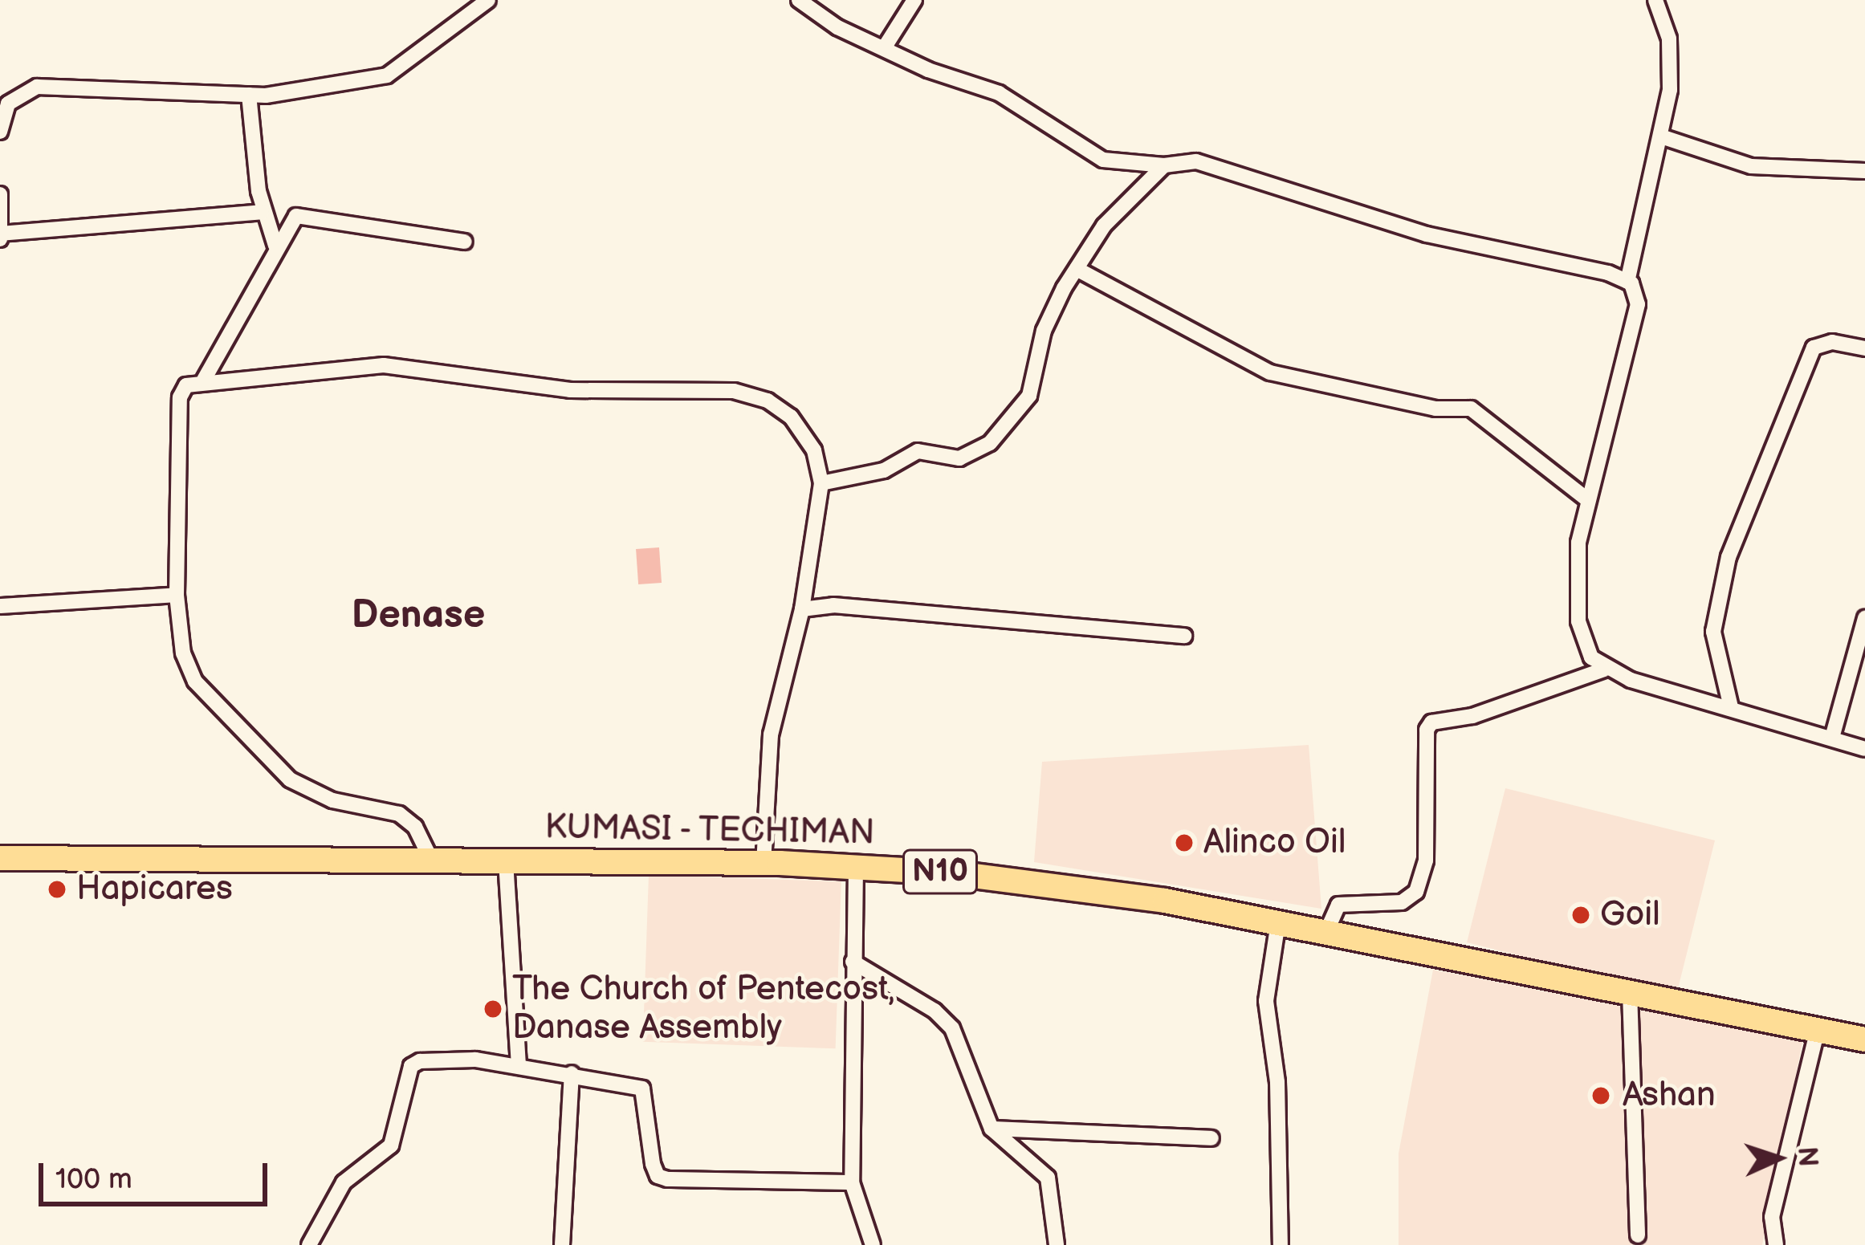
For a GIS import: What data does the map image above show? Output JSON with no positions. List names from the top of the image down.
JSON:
{
  "streets": {
    "highway": ["KUMASI - TECHIMAN", "N10"]
  },
  "districts": ["Denase"],
  "places": [
    "Alinco Oil",
    "Hapicares",
    "Goil",
    "The Church of Pentecost, Danase Assembly",
    "Ashan"
  ],
  "scale_bar": "100 m",
  "north": "right"
}
